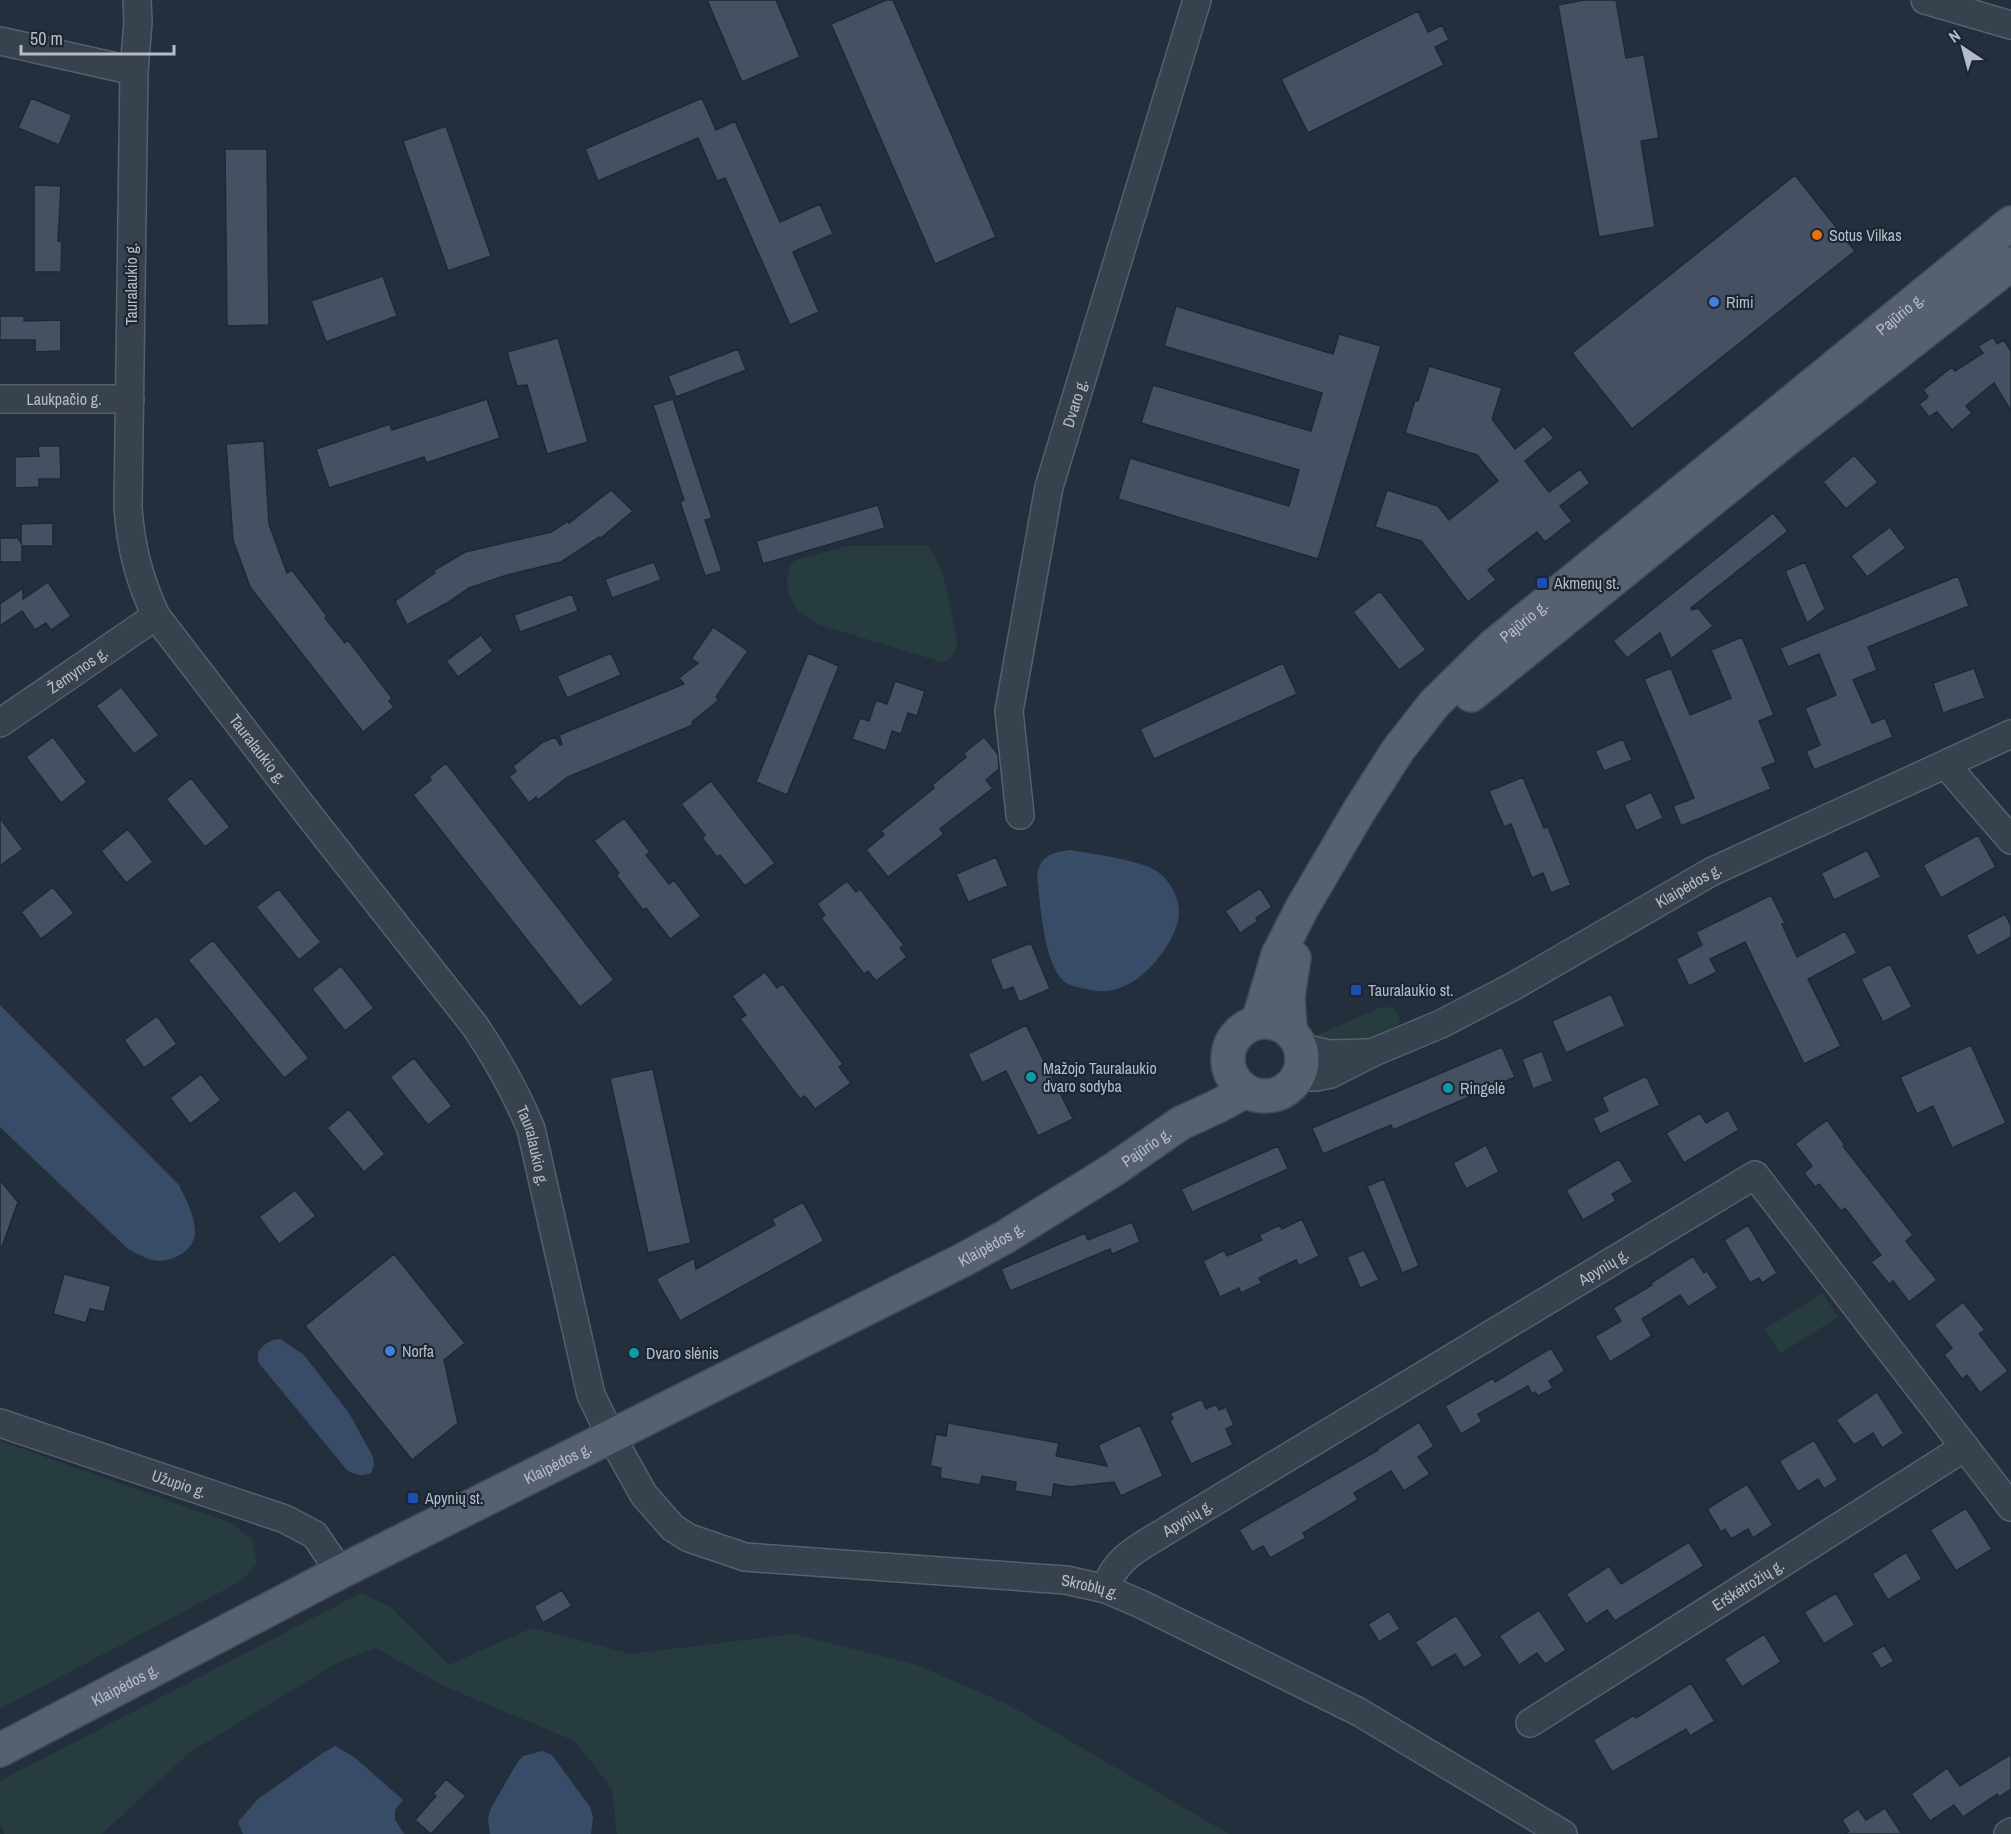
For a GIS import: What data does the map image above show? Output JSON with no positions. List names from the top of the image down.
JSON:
{
  "streets": {
    "main road": ["Pajūrio g.", "Klaipėdos g."],
    "street": [
      "Tauralaukio g.",
      "Laukpačio g.",
      "Dvaro g.",
      "Žemynos g.",
      "Apynių g.",
      "Užupio g.",
      "Erškėtrožių g.",
      "Skroblų g."
    ]
  },
  "crossings": [
    ["Tauralaukio g.", "Laukpačio g."],
    ["Tauralaukio g.", "Žemynos g."],
    ["Tauralaukio g.", "Klaipėdos g."],
    ["Tauralaukio g.", "Skroblų g."],
    ["Pajūrio g.", "Klaipėdos g."],
    ["Klaipėdos g.", "Užupio g."],
    ["Klaipėdos g.", "Skroblų g."],
    ["Apynių g.", "Erškėtrožių g."],
    ["Apynių g.", "Skroblų g."]
  ],
  "places": {
    "other": [
      "Sotus Vilkas",
      "Rimi",
      "Mažojo Tauralaukio dvaro sodyba",
      "Ringelė",
      "Norfa",
      "Dvaro slėnis"
    ],
    "transit": ["Akmenų st.", "Tauralaukio st.", "Apynių st."]
  },
  "scale_bar": "50 m",
  "north": "top left"
}
